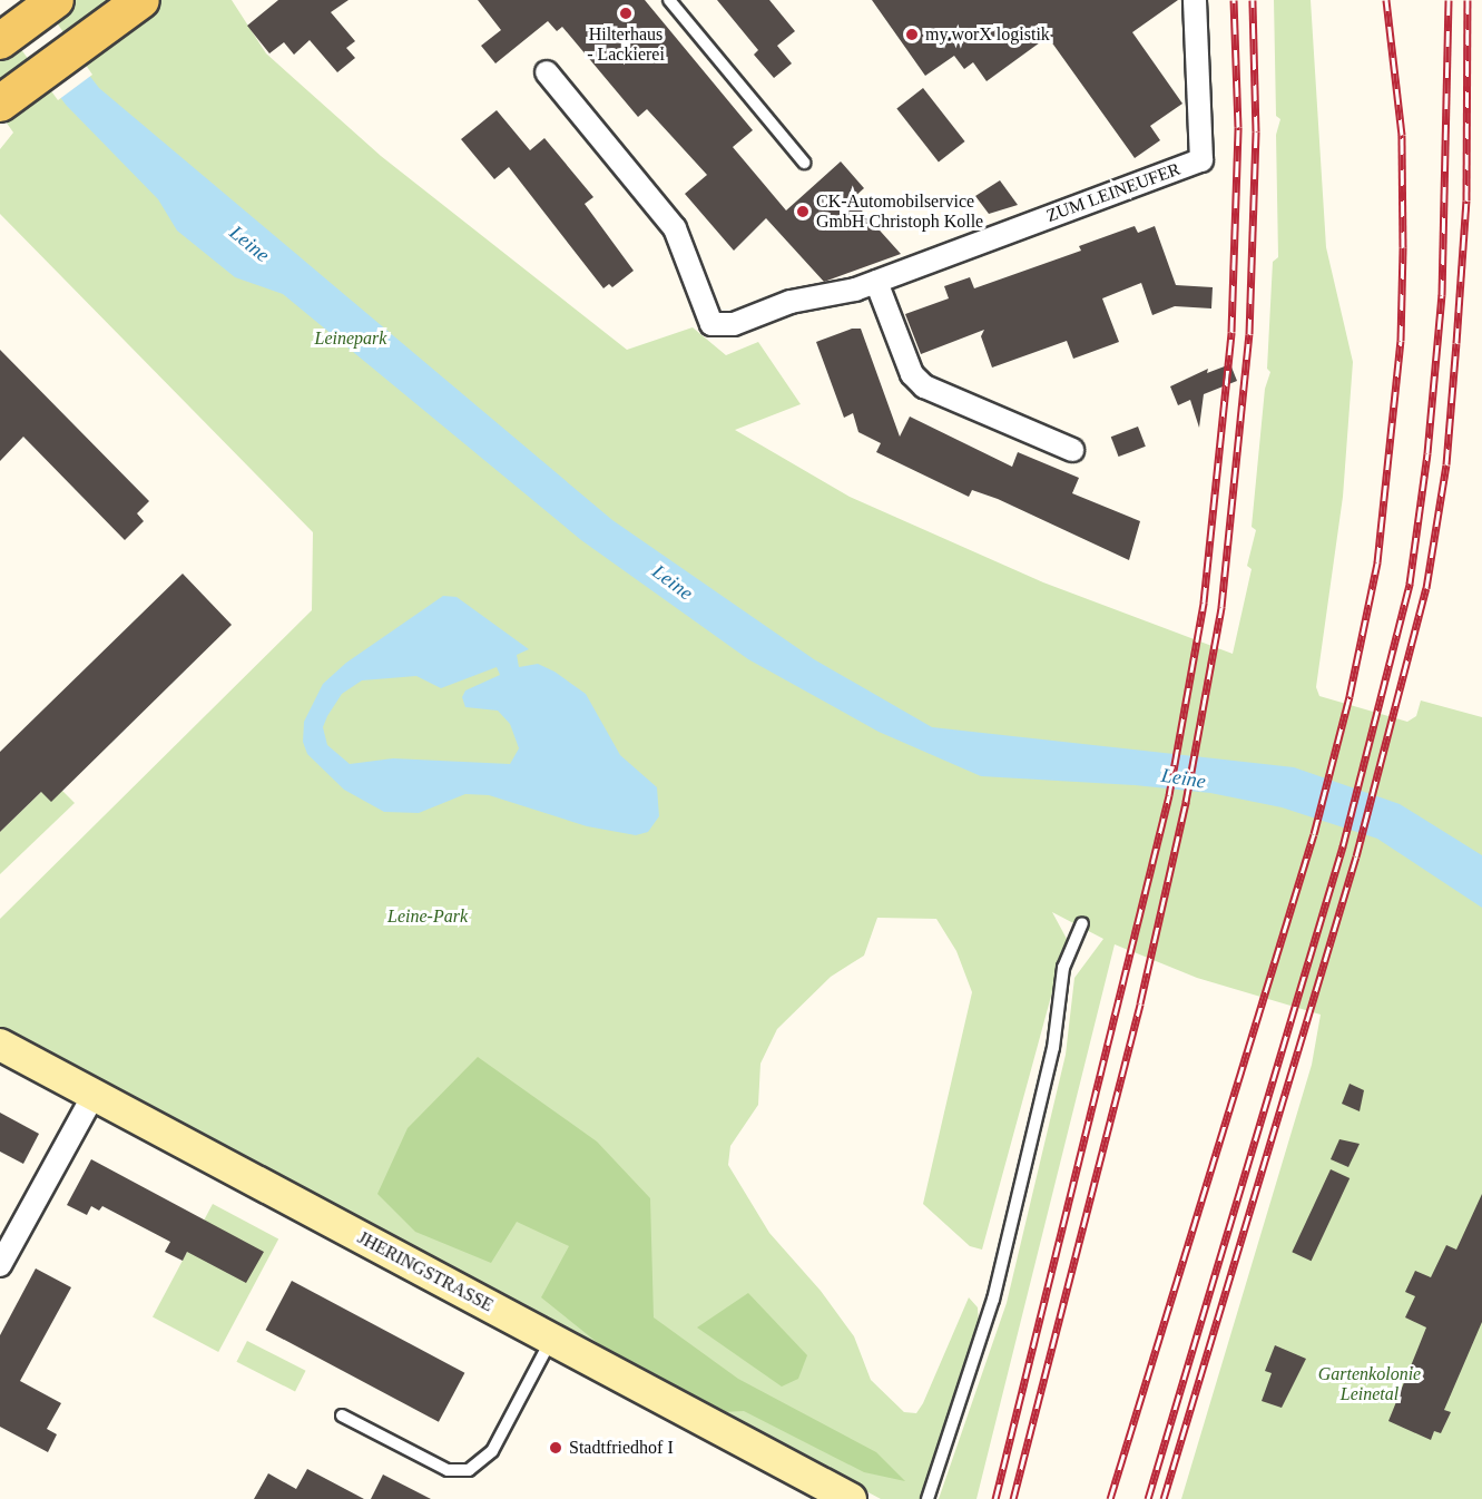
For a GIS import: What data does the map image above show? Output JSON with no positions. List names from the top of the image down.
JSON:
{
  "streets": {
    "main road": ["JHERINGSTRASSE"],
    "street": ["ZUM LEINEUFER"]
  },
  "water": ["Leine"],
  "parks": ["Leinepark", "Leine-Park", "Gartenkolonie Leinetal"],
  "places": [
    "Hilterhaus - Lackierei",
    "my.worX logistik",
    "CK-Automobilservice GmbH Christoph Kolle",
    "Stadtfriedhof I"
  ]
}
